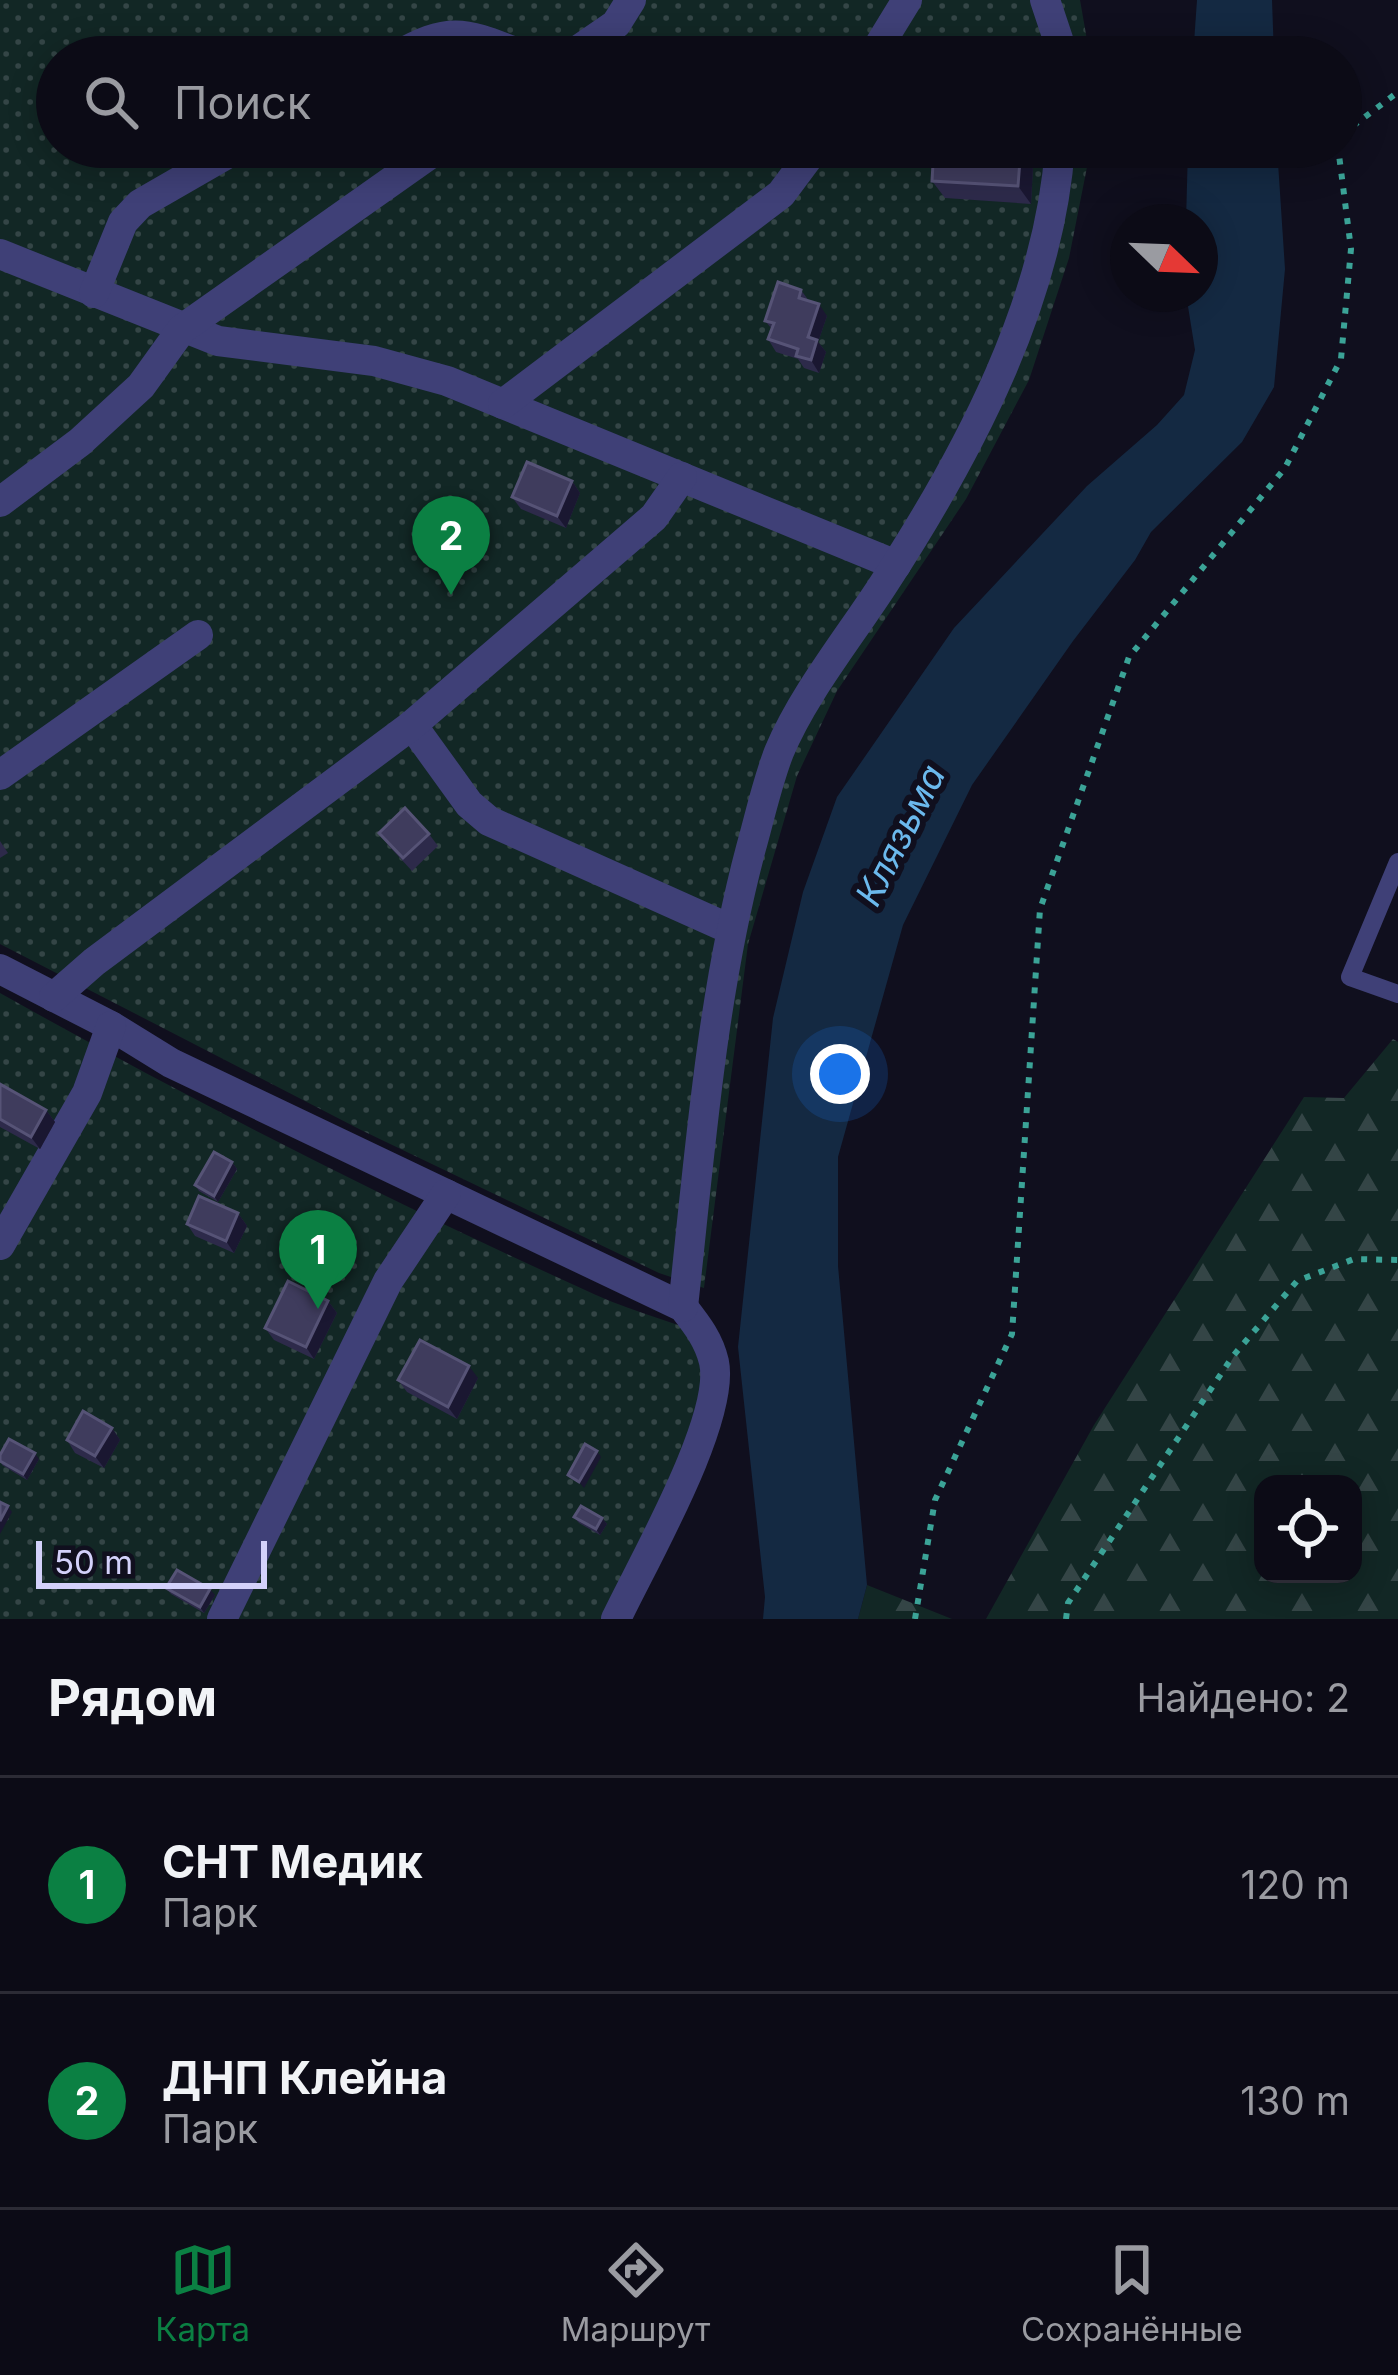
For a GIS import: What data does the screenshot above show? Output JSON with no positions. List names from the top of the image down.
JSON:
{
  "water": ["Клязьма"],
  "scale_bar": "50 m",
  "north": "bottom right",
  "page": {
    "search": "Поиск",
    "pins": ["2", "1"],
    "scale": "50 m",
    "heading": ["Рядом", "Найдено: 2"],
    "list": [
      {
        "mark": "1",
        "name": "СНТ Медик",
        "note": "Парк",
        "value": "120 m"
      },
      {
        "mark": "2",
        "name": "ДНП Клейна",
        "note": "Парк",
        "value": "130 m"
      }
    ],
    "nav": ["Карта", "Маршрут", "Сохранённые"]
  }
}
